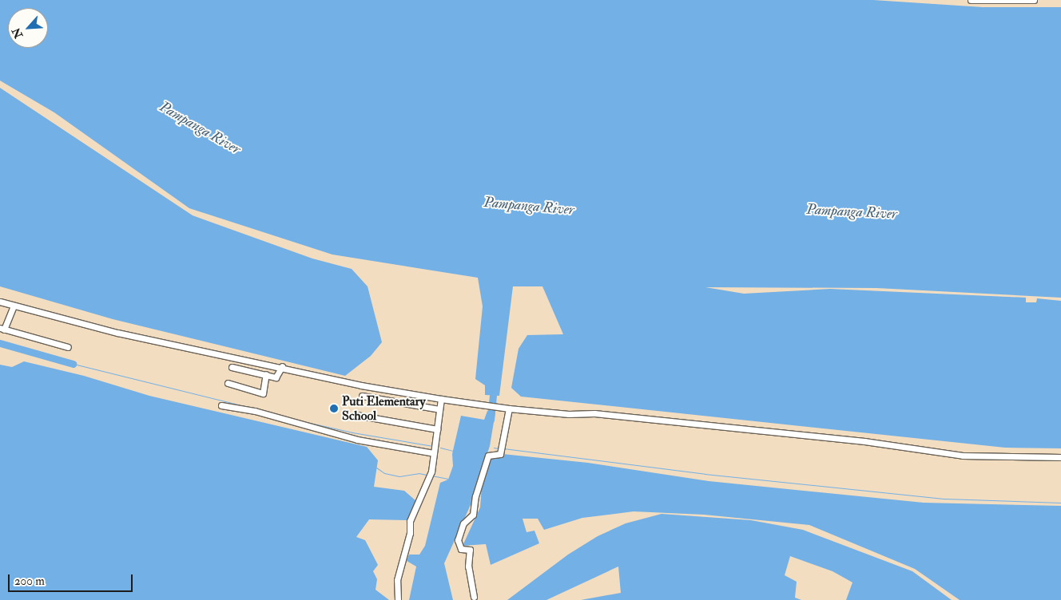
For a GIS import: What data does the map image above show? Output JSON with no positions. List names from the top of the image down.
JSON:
{
  "water": ["Pampanga River"],
  "places": ["Puti Elementary School"],
  "scale_bar": "200 m",
  "north": "bottom left"
}
